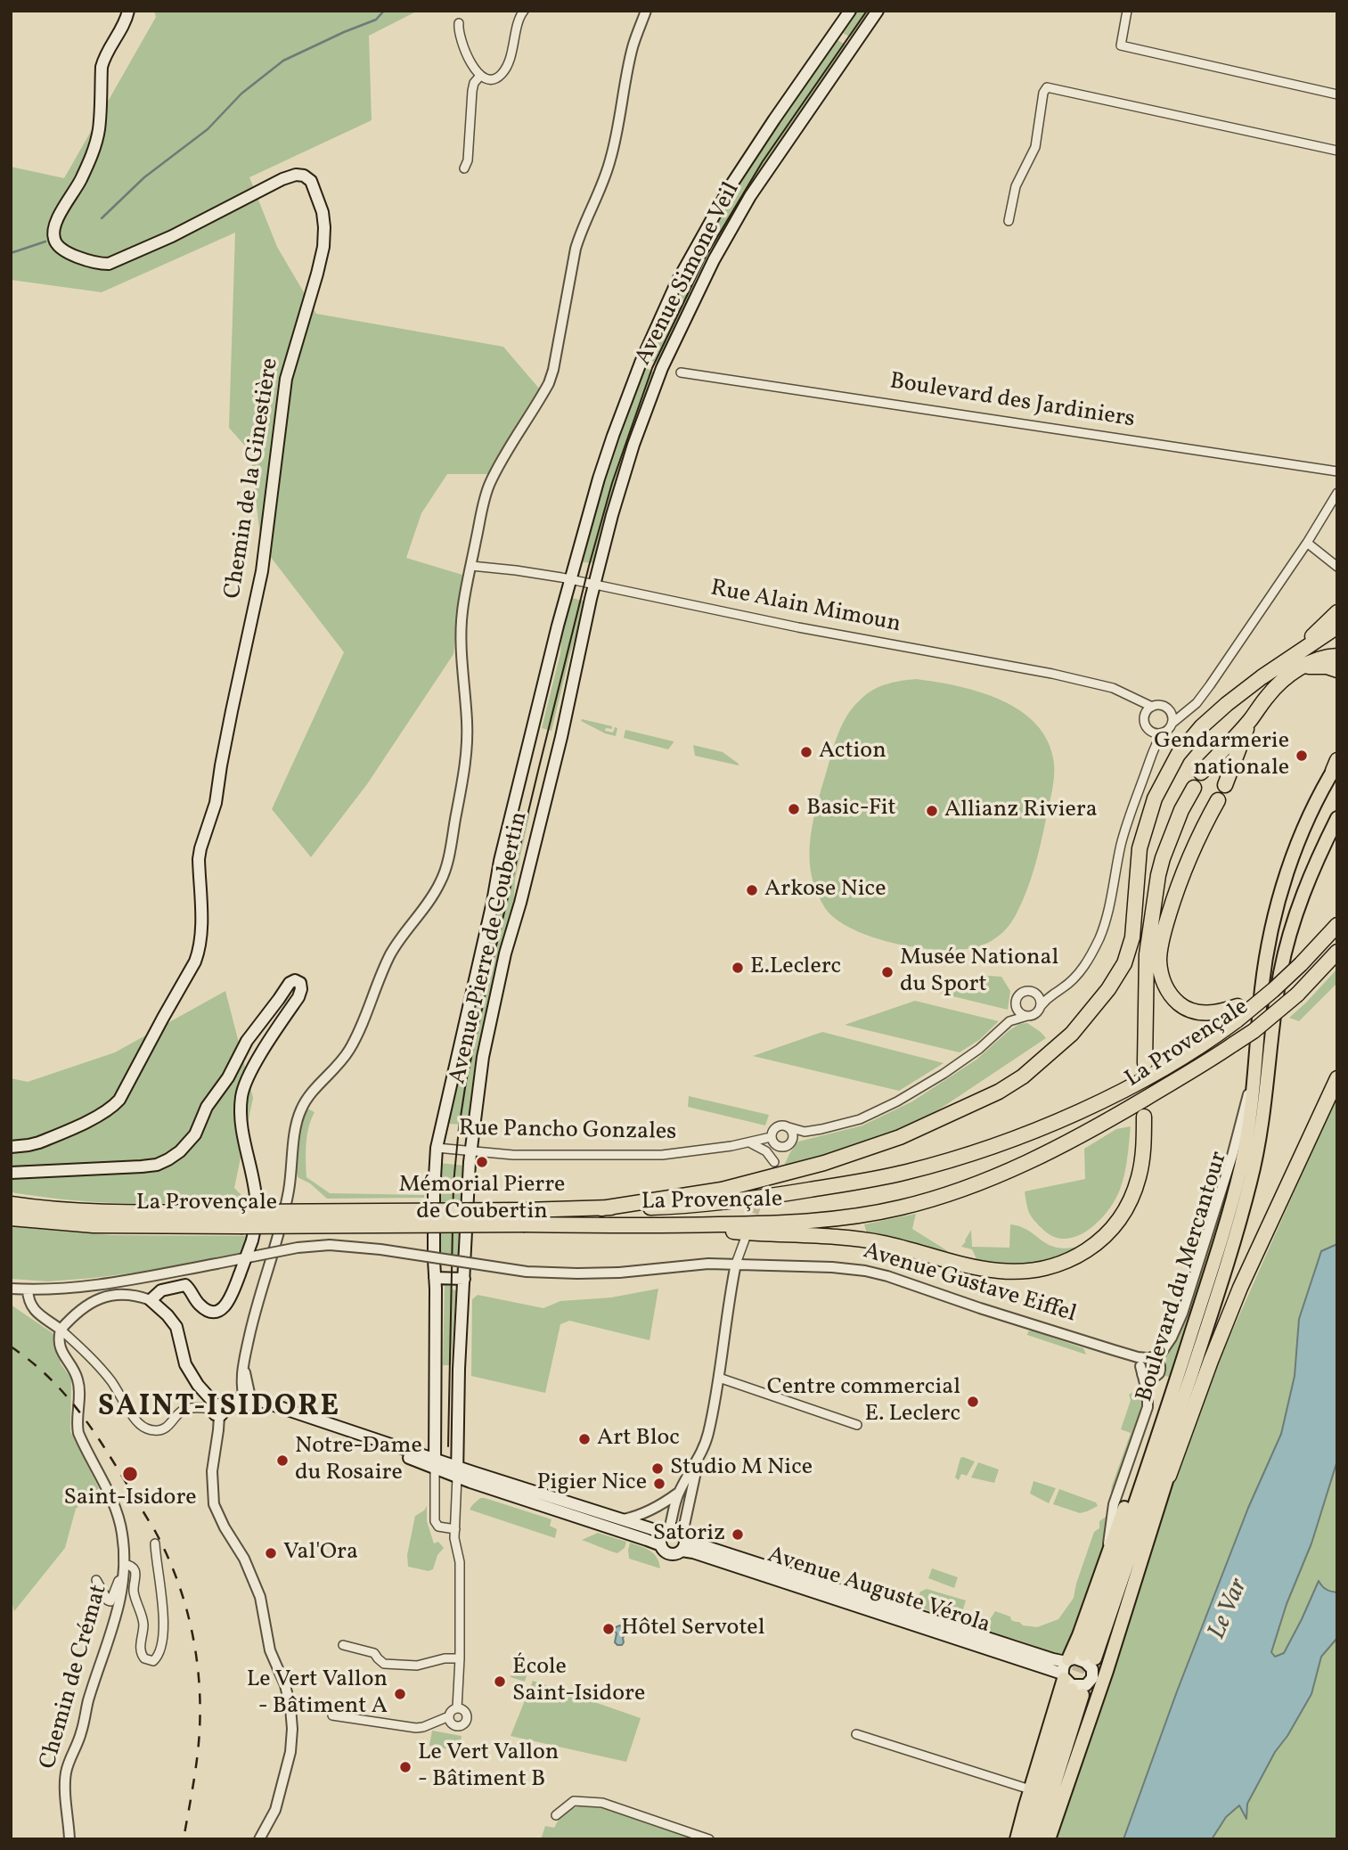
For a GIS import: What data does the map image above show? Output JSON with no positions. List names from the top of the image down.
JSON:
{
  "streets": {
    "highway": ["La Provençale"],
    "main road": [
      "Avenue Simone Veil",
      "Chemin de la Ginestière",
      "Avenue Pierre de Coubertin",
      "Boulevard du Mercantour",
      "Avenue Auguste Vérola"
    ],
    "street": [
      "Boulevard des Jardiniers",
      "Rue Alain Mimoun",
      "Rue Pancho Gonzales",
      "Avenue Gustave Eiffel",
      "Chemin de Crémat"
    ]
  },
  "crossings": [
    ["Avenue Simone Veil", "Rue Alain Mimoun"],
    ["Avenue Simone Veil", "Avenue Pierre de Coubertin"],
    ["Rue Alain Mimoun", "Avenue Pierre de Coubertin"],
    ["Avenue Pierre de Coubertin", "Rue Pancho Gonzales"]
  ],
  "districts": ["SAINT-ISIDORE"],
  "water": ["Le Var"],
  "places": [
    "Action",
    "Gendarmerie nationale",
    "Basic-Fit",
    "Allianz Riviera",
    "Arkose Nice",
    "E.Leclerc",
    "Musée National du Sport",
    "Mémorial Pierre de Coubertin",
    "Centre commercial E. Leclerc",
    "Art Bloc",
    "Notre-Dame du Rosaire",
    "Studio M Nice",
    "Saint-Isidore",
    "Pigier Nice",
    "Satoriz",
    "Val'Ora",
    "Hôtel Servotel",
    "École Saint-Isidore",
    "Le Vert Vallon - Bâtiment A",
    "Le Vert Vallon - Bâtiment B"
  ]
}
